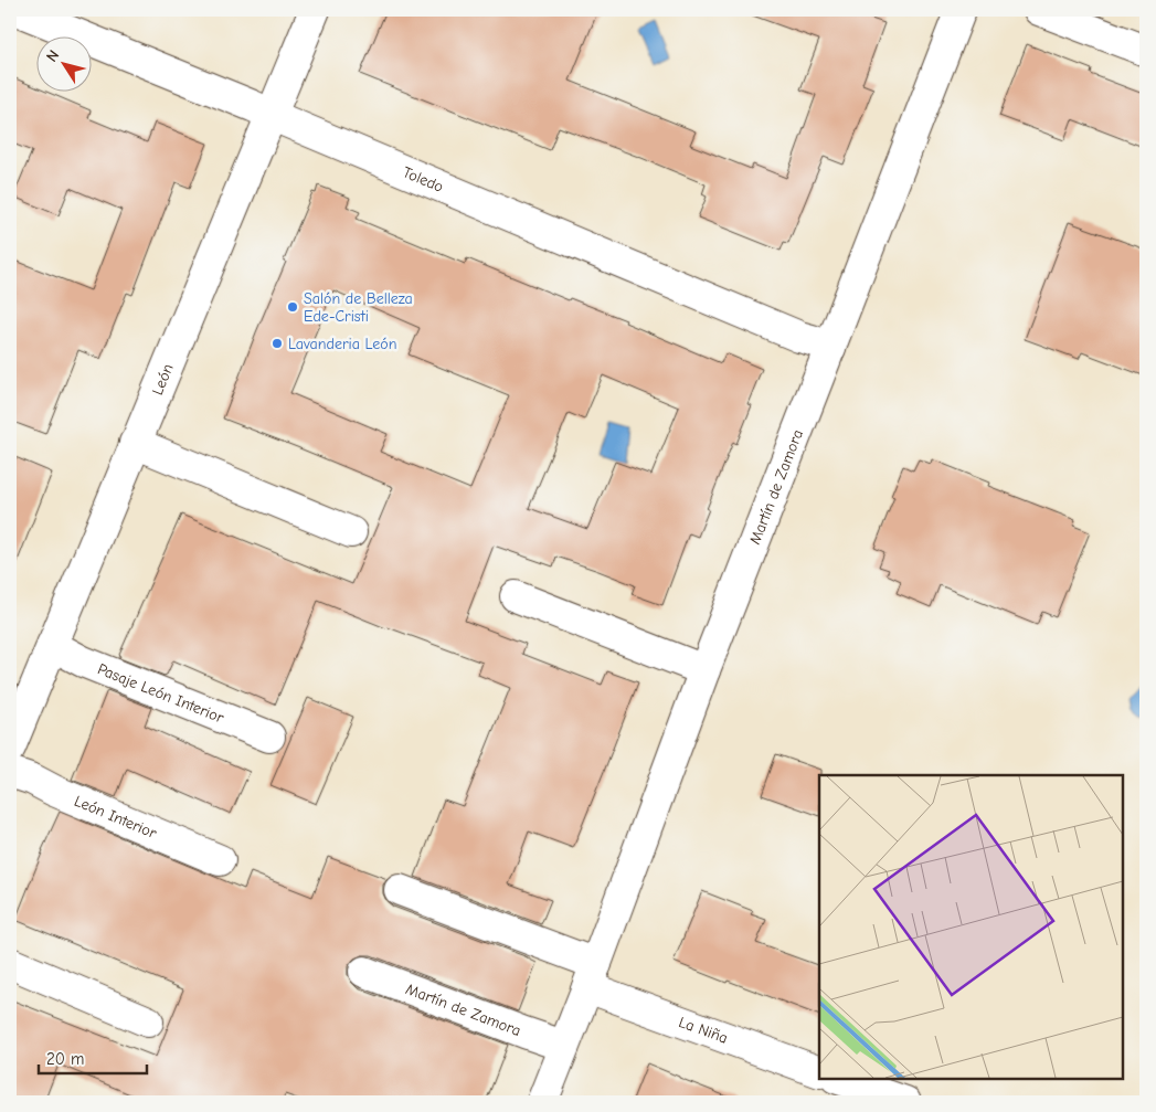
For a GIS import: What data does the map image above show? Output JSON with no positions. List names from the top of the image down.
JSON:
{
  "streets": {
    "street": [
      "Toledo",
      "León",
      "Martín de Zamora",
      "Pasaje León Interior",
      "León Interior",
      "La Niña"
    ]
  },
  "crossings": [
    ["Toledo", "León"],
    ["Toledo", "Martín de Zamora"],
    ["León", "Pasaje León Interior"],
    ["Martín de Zamora", "La Niña"]
  ],
  "places": ["Salón de Belleza Ede-Cristi", "Lavanderia León"],
  "scale_bar": "20 m",
  "north": "top left"
}
